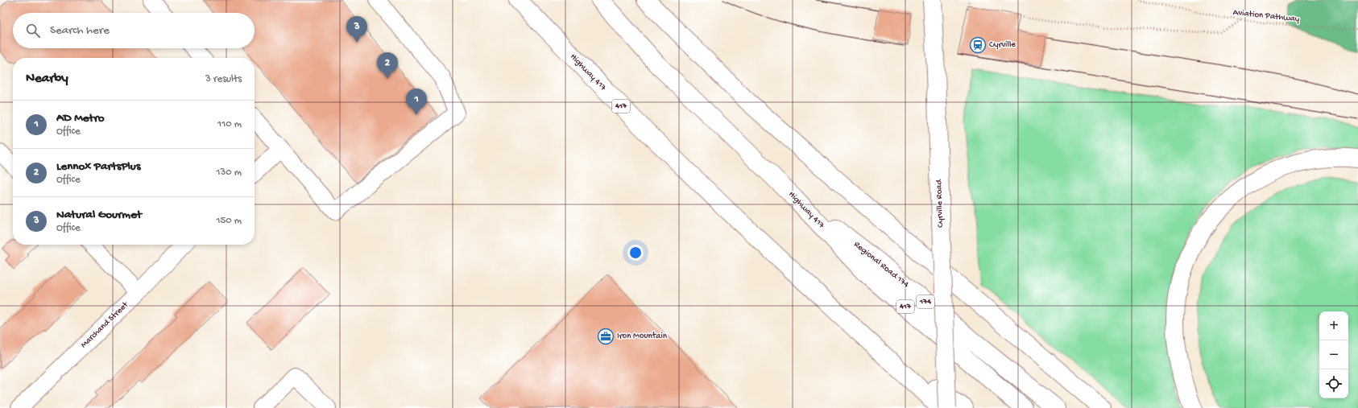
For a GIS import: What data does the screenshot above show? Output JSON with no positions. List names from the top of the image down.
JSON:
{
  "streets": {
    "main road": [
      "Highway 417",
      "417",
      "Cyrville Road",
      "Regional Road 174",
      "174"
    ],
    "street": ["Marchand Street"],
    "path": ["Aviation Pathway"]
  },
  "crossings": [
    ["Highway 417", "Regional Road 174"]
  ],
  "places": {
    "station": ["Cyrville"],
    "office": ["Iron Mountain"]
  },
  "page": {
    "search": "Search here",
    "pins": ["3", "2", "1"],
    "heading": ["Nearby", "3 results"],
    "list": [
      {
        "mark": "1",
        "name": "AD Metro",
        "note": "Office",
        "value": "110 m"
      },
      {
        "mark": "2",
        "name": "Lennox PartsPlus",
        "note": "Office",
        "value": "130 m"
      },
      {
        "mark": "3",
        "name": "Natural Gourmet",
        "note": "Office",
        "value": "150 m"
      }
    ],
    "map_buttons": ["+", "−"]
  }
}
